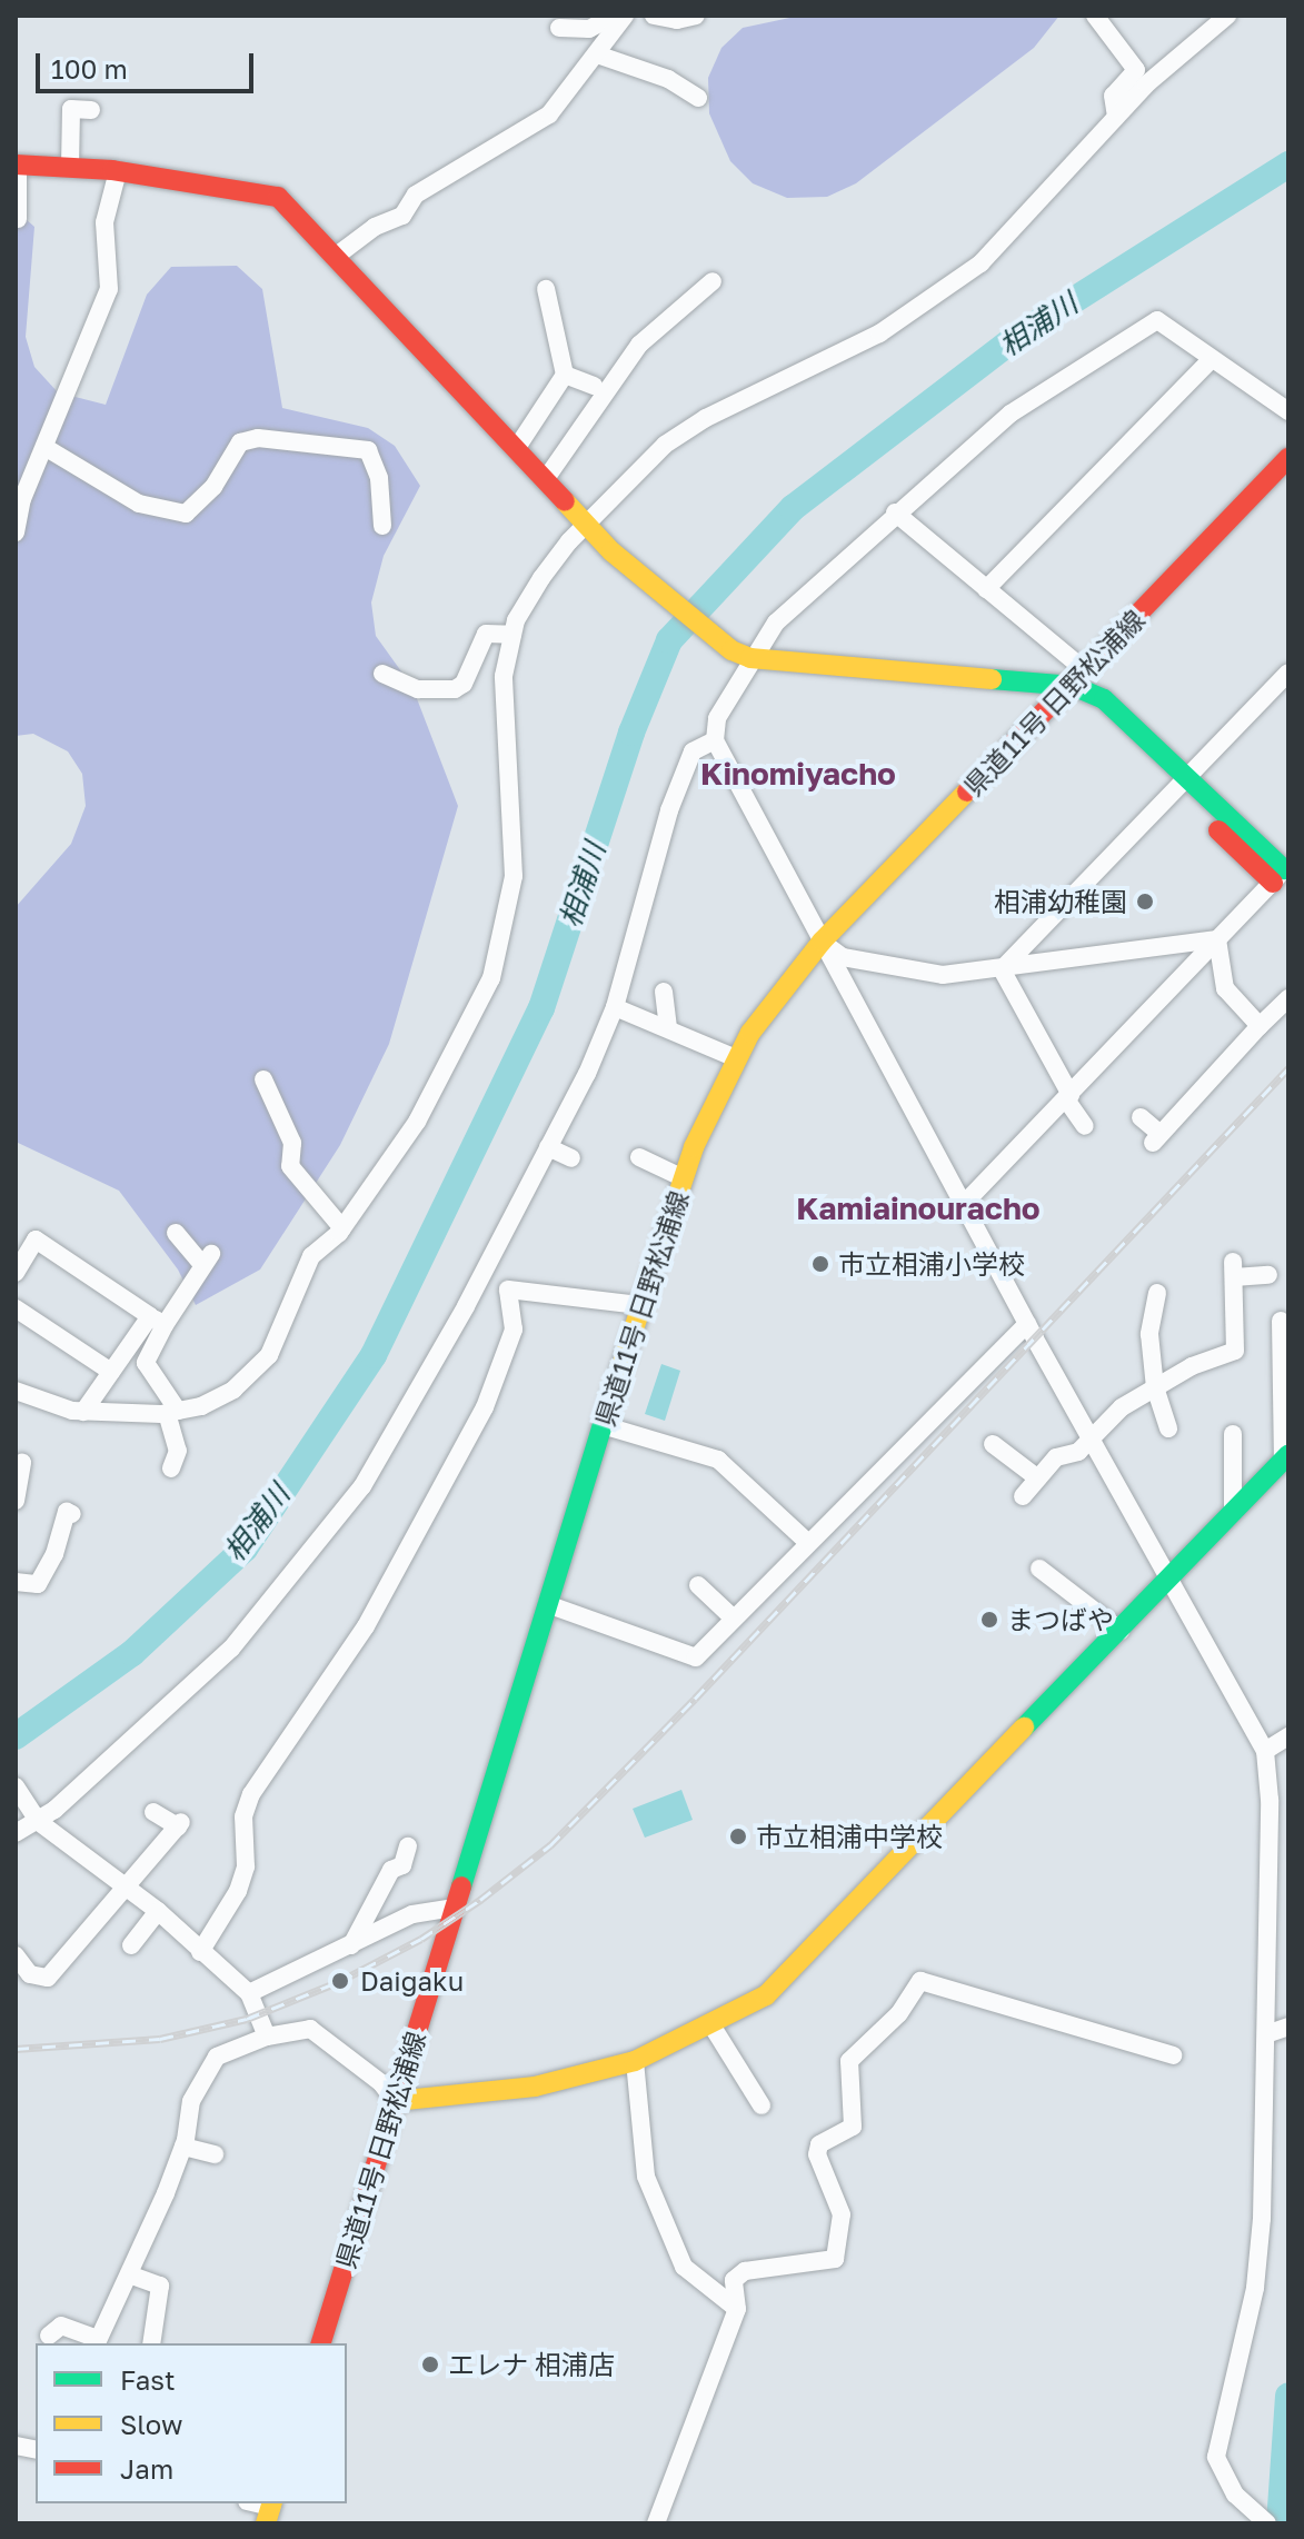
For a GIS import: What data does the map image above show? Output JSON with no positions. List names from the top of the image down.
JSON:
{
  "streets": {
    "street": ["県道11号 日野松浦線"]
  },
  "districts": ["Kinomiyacho", "Kamiainouracho"],
  "water": ["相浦川"],
  "places": [
    "相浦幼稚園",
    "市立相浦小学校",
    "まつばや",
    "市立相浦中学校",
    "Daigaku",
    "エレナ 相浦店"
  ],
  "legend": ["Fast", "Slow", "Jam"],
  "scale_bar": "100 m"
}
